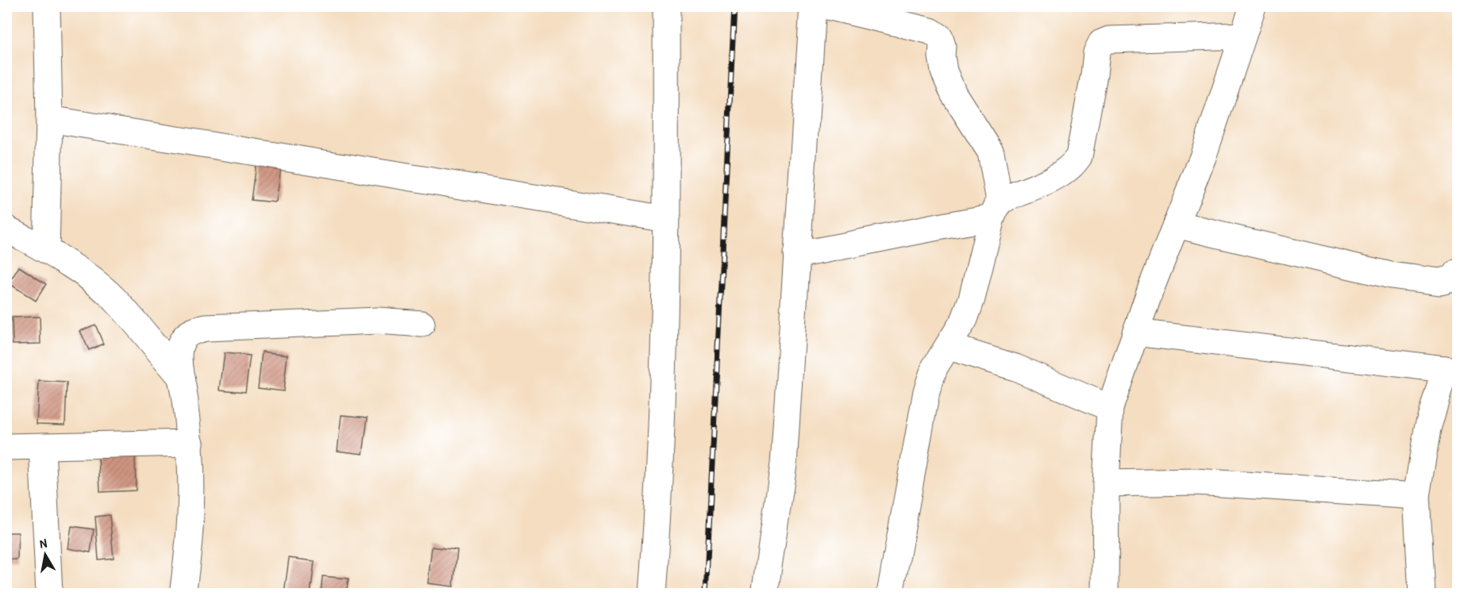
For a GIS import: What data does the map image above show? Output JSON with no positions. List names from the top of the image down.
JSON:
{
  "north": "top"
}
